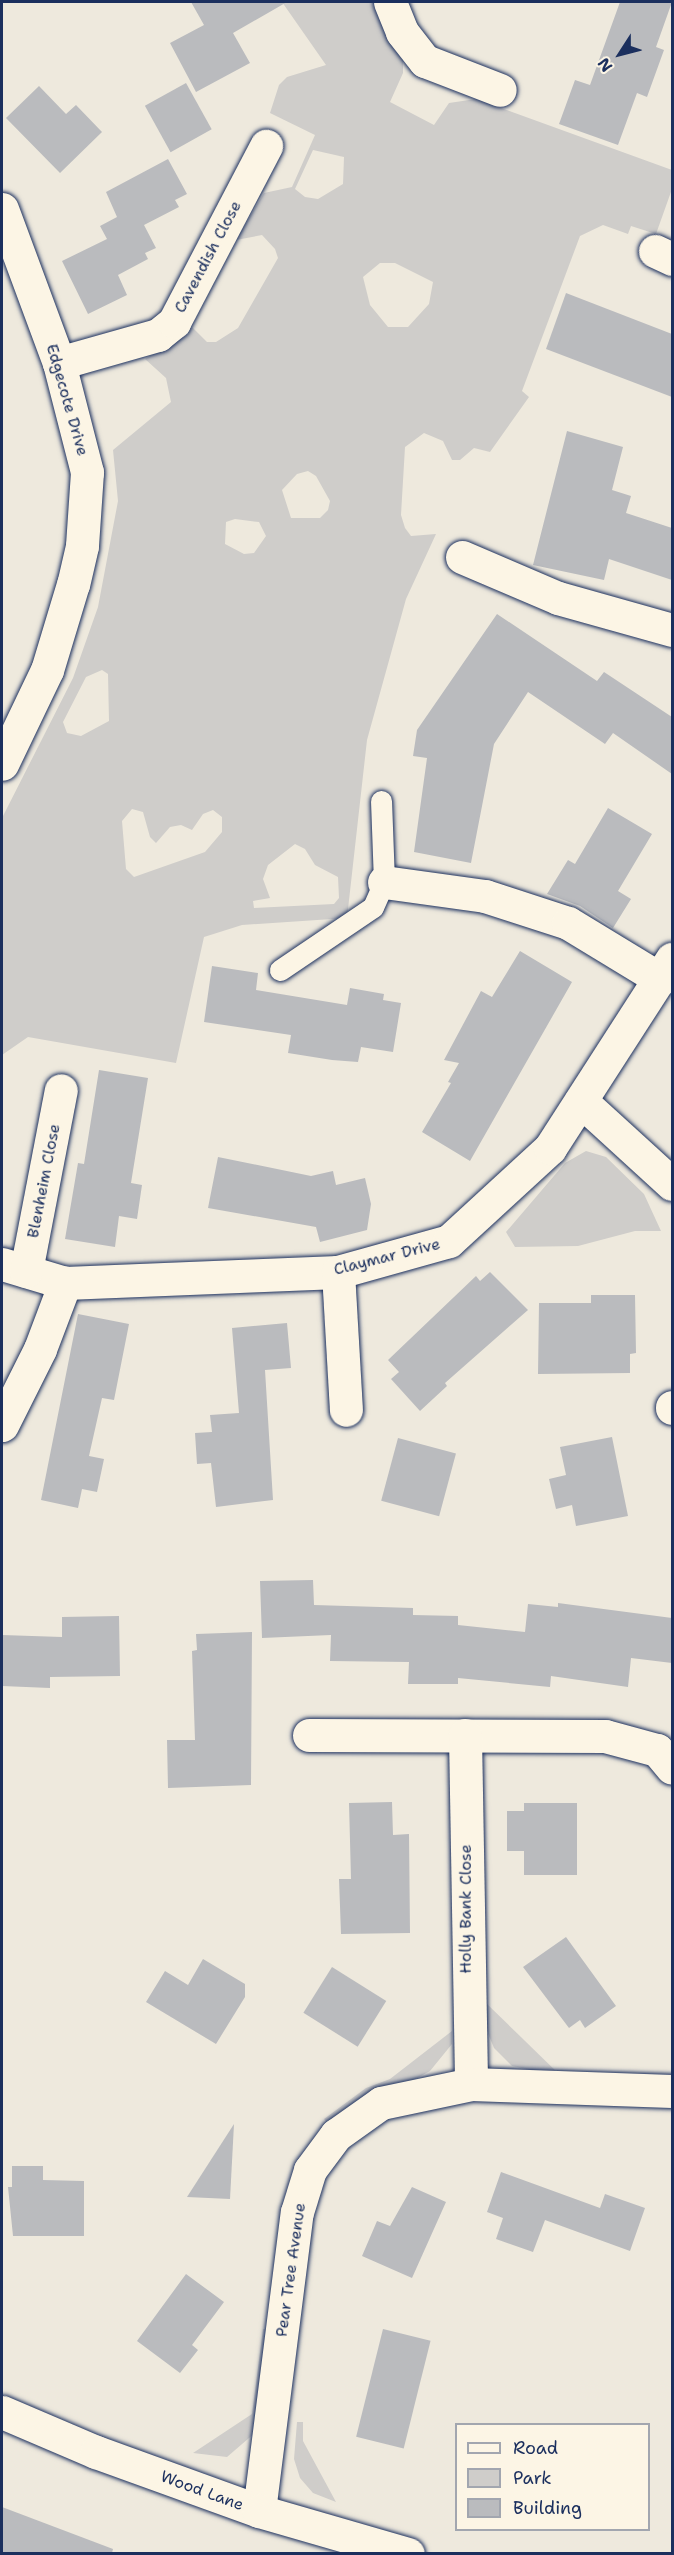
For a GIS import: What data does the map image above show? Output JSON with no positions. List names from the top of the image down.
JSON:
{
  "streets": {
    "street": [
      "Cavendish Close",
      "Edgecote Drive",
      "Blenheim Close",
      "Claymar Drive",
      "Holly Bank Close",
      "Pear Tree Avenue",
      "Wood Lane"
    ]
  },
  "crossings": [
    ["Cavendish Close", "Edgecote Drive"],
    ["Blenheim Close", "Claymar Drive"],
    ["Holly Bank Close", "Pear Tree Avenue"],
    ["Pear Tree Avenue", "Wood Lane"]
  ],
  "legend": ["Road", "Park", "Building"],
  "north": "bottom left"
}
